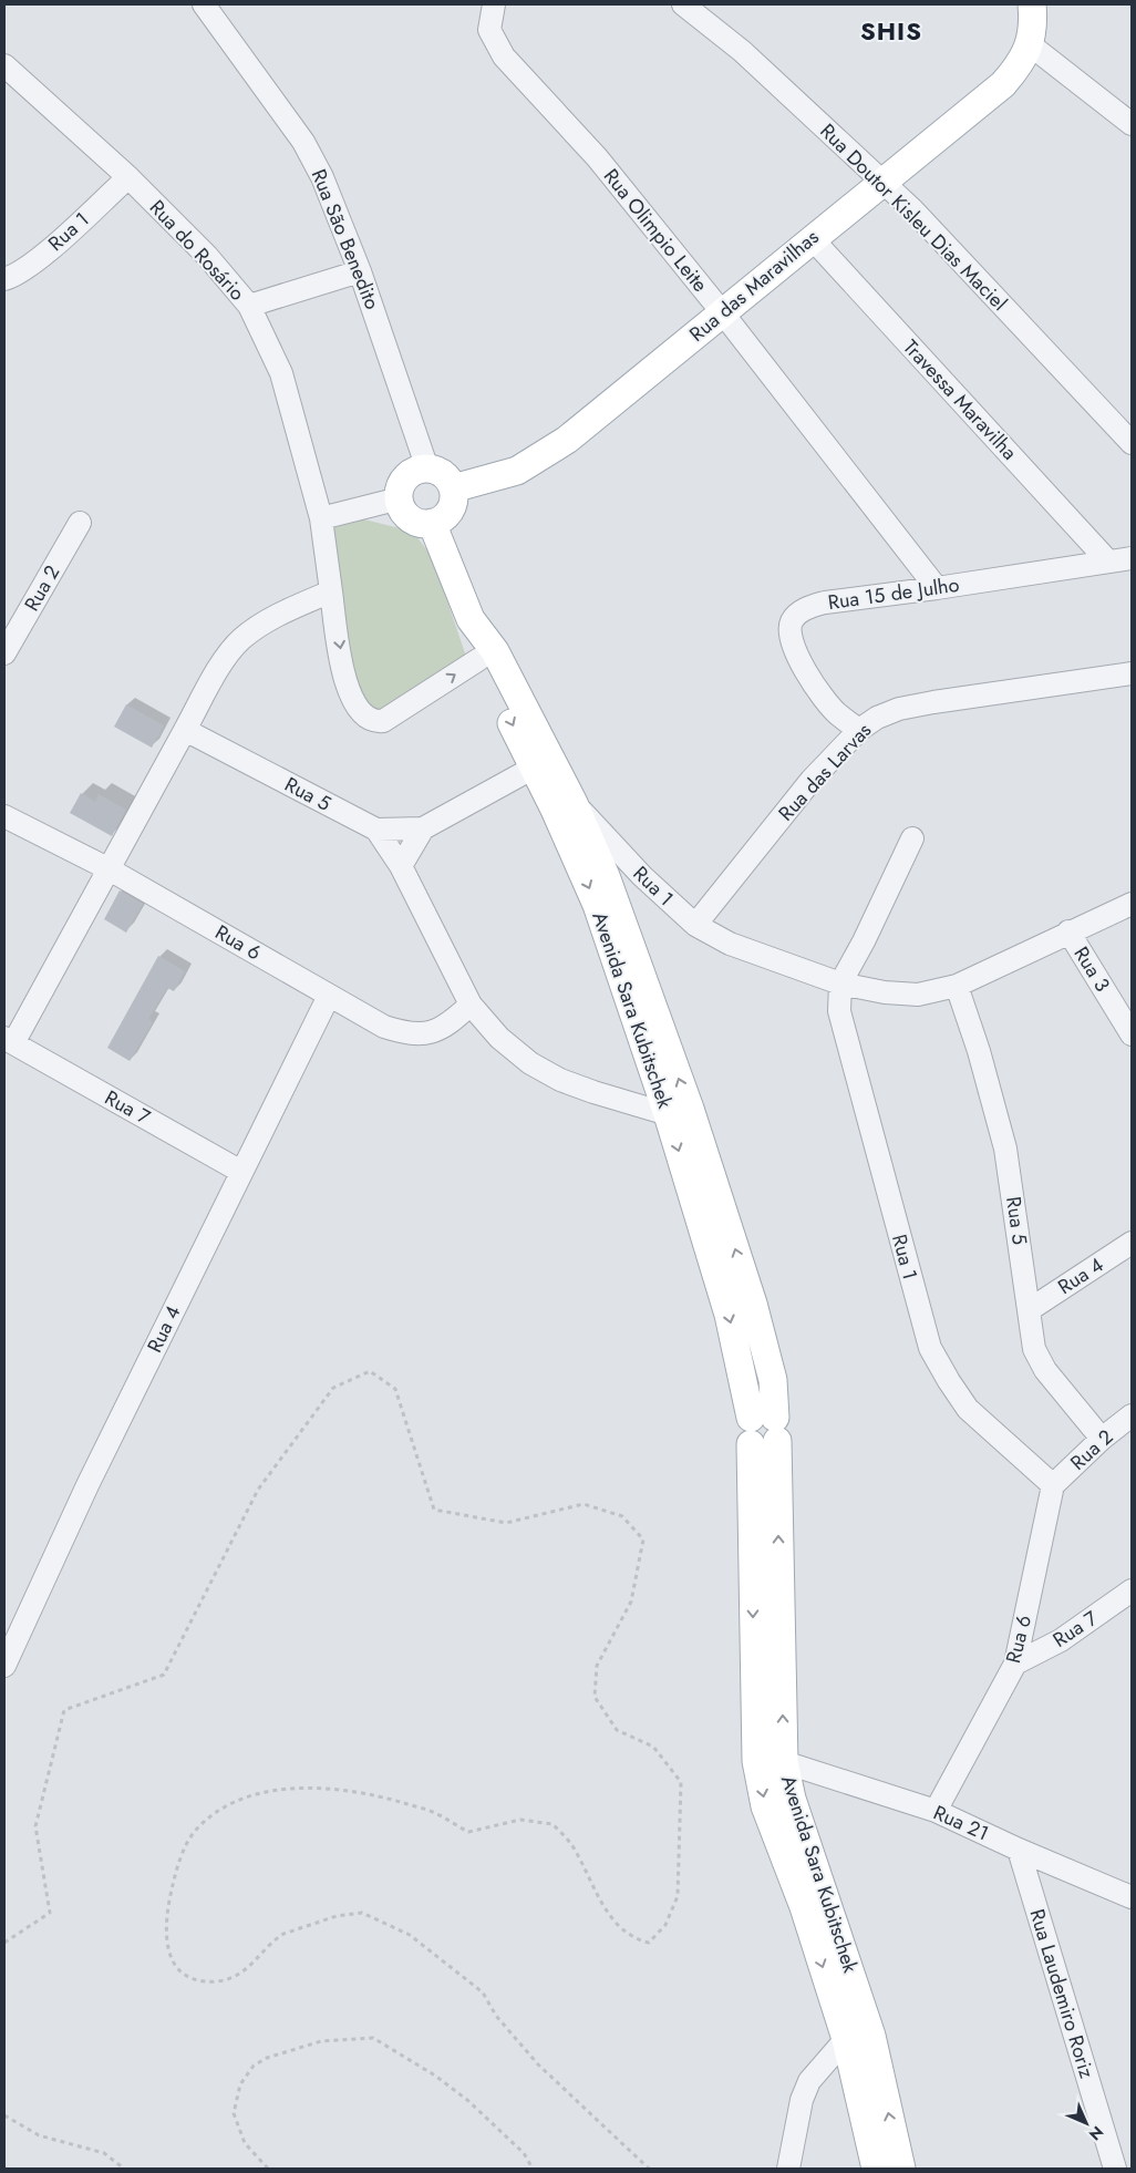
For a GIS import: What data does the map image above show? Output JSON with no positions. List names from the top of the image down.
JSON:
{
  "streets": {
    "main road": ["Rua das Maravilhas", "Avenida Sara Kubitschek"],
    "street": [
      "Rua Doutor Kisleu Dias Maciel",
      "Rua Olimpio Leite",
      "Rua 1",
      "Rua São Benedito",
      "Rua do Rosário",
      "Travessa Maravilha",
      "Rua 2",
      "Rua 15 de Julho",
      "Rua das Larvas",
      "Rua 5",
      "Rua 6",
      "Rua 3",
      "Rua 7",
      "Rua 4",
      "Rua 21",
      "Rua Laudemiro Roriz"
    ]
  },
  "crossings": [
    ["Rua Doutor Kisleu Dias Maciel", "Rua das Maravilhas"],
    ["Rua Olimpio Leite", "Rua das Maravilhas"],
    ["Rua Olimpio Leite", "Rua 15 de Julho"],
    ["Rua 1", "Rua do Rosário"],
    ["Rua 1", "Rua 2"],
    ["Rua 1", "Rua das Larvas"],
    ["Rua 1", "Rua 5"],
    ["Rua 1", "Rua 6"],
    ["Rua 1", "Rua 3"],
    ["Rua 1", "Avenida Sara Kubitschek"],
    ["Rua São Benedito", "Rua das Maravilhas"],
    ["Rua das Maravilhas", "Travessa Maravilha"],
    ["Travessa Maravilha", "Rua 15 de Julho"],
    ["Rua 2", "Rua 5"],
    ["Rua 2", "Rua 6"],
    ["Rua 15 de Julho", "Rua das Larvas"],
    ["Rua 5", "Rua 6"],
    ["Rua 5", "Avenida Sara Kubitschek"],
    ["Rua 5", "Rua 4"],
    ["Rua 6", "Rua 7"],
    ["Rua 6", "Rua 4"],
    ["Rua 6", "Rua 21"],
    ["Avenida Sara Kubitschek", "Rua 21"],
    ["Rua 7", "Rua 4"],
    ["Rua 21", "Rua Laudemiro Roriz"]
  ],
  "districts": ["SHIS"],
  "north": "bottom right"
}
